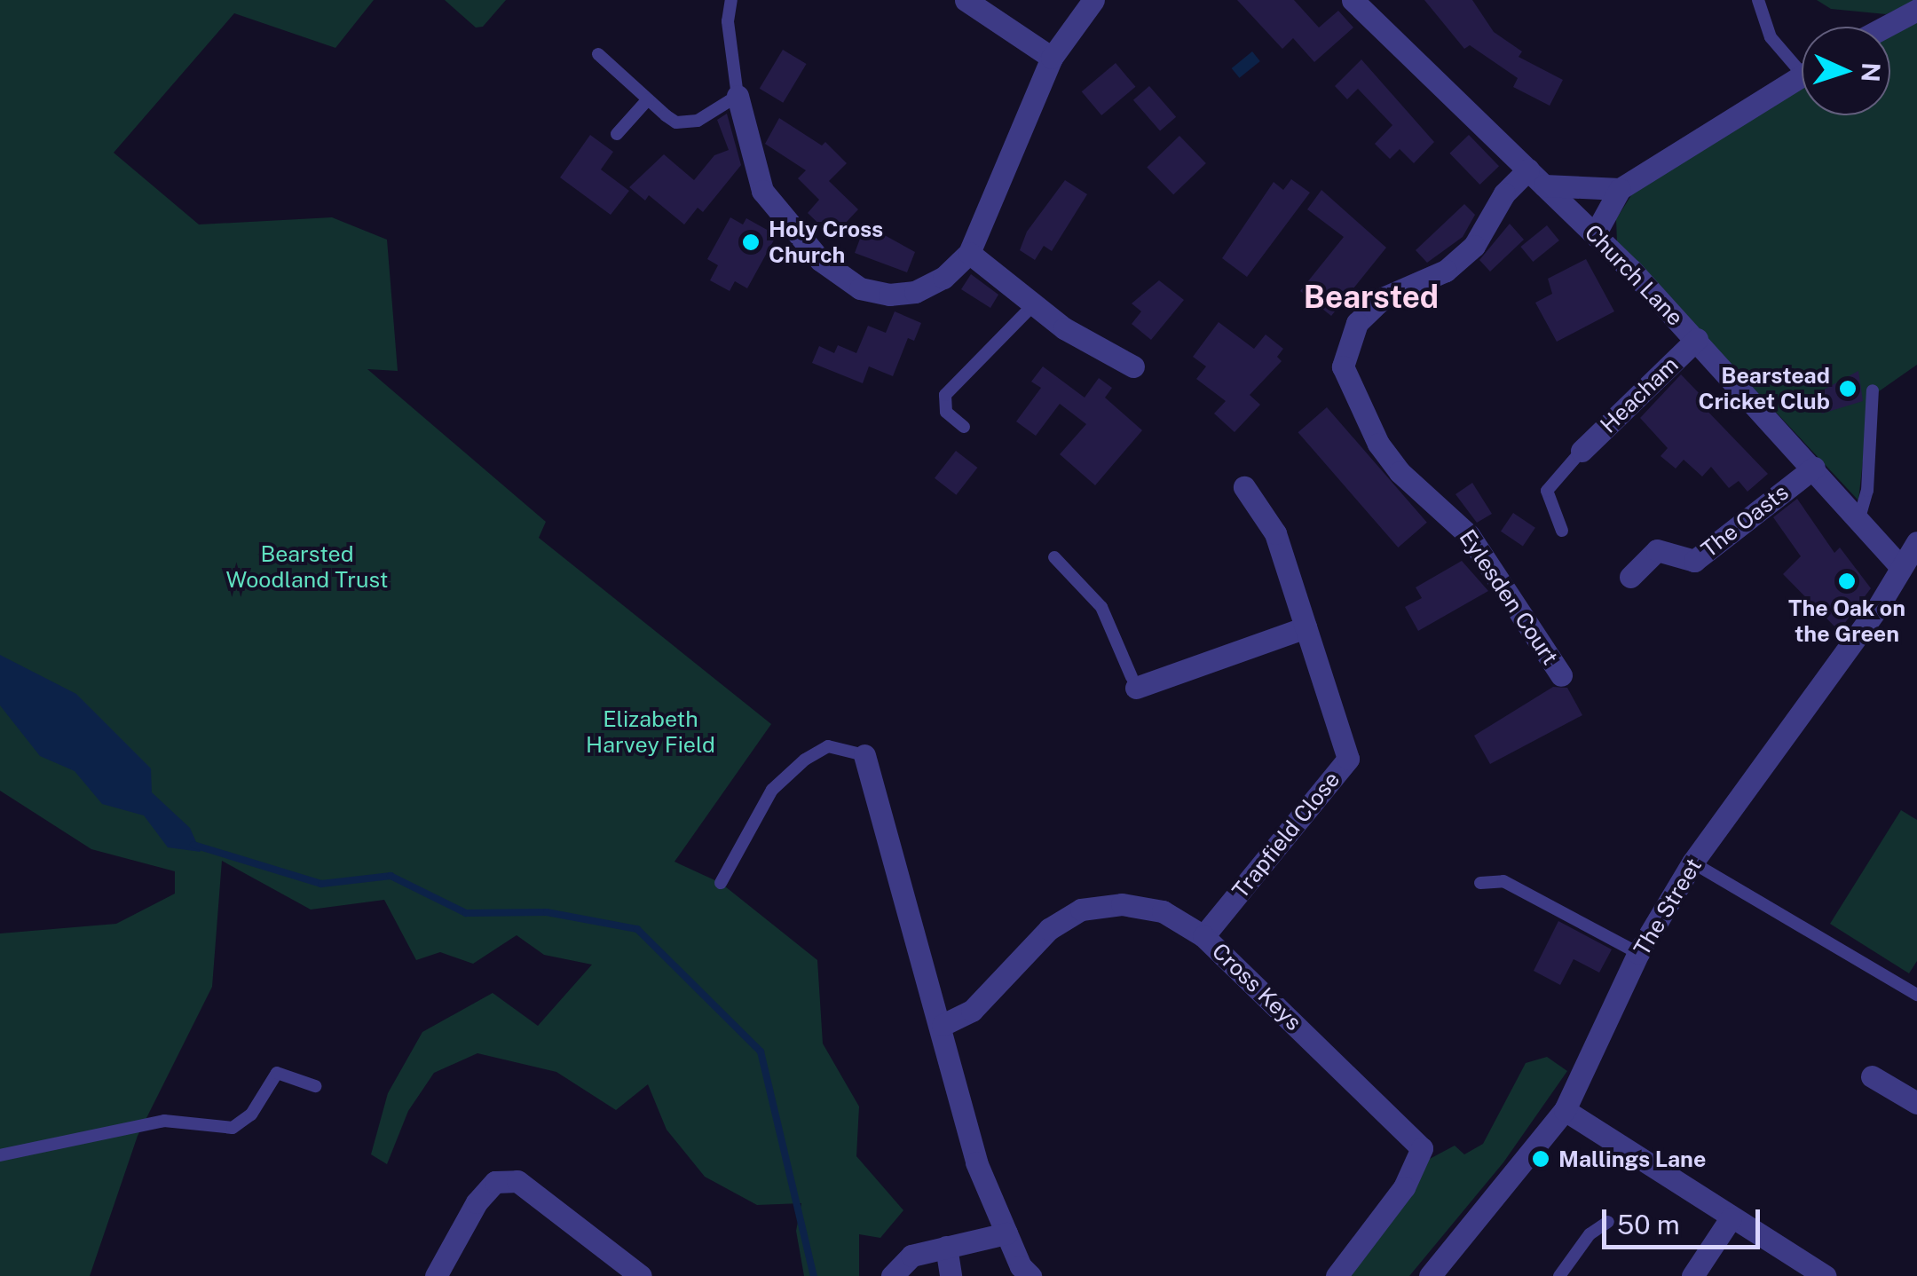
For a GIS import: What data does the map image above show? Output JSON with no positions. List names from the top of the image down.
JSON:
{
  "streets": {
    "street": [
      "Church Lane",
      "Heacham",
      "The Oasts",
      "Eylesden Court",
      "Trapfield Close",
      "The Street",
      "Cross Keys"
    ]
  },
  "crossings": [
    ["Church Lane", "Heacham"],
    ["Church Lane", "The Oasts"],
    ["Church Lane", "Eylesden Court"],
    ["Church Lane", "The Street"],
    ["Trapfield Close", "Cross Keys"]
  ],
  "districts": ["Bearsted"],
  "parks": ["Bearsted Woodland Trust", "Elizabeth Harvey Field"],
  "places": [
    "Holy Cross Church",
    "Bearstead Cricket Club",
    "The Oak on the Green",
    "Mallings Lane"
  ],
  "scale_bar": "50 m",
  "north": "right"
}
